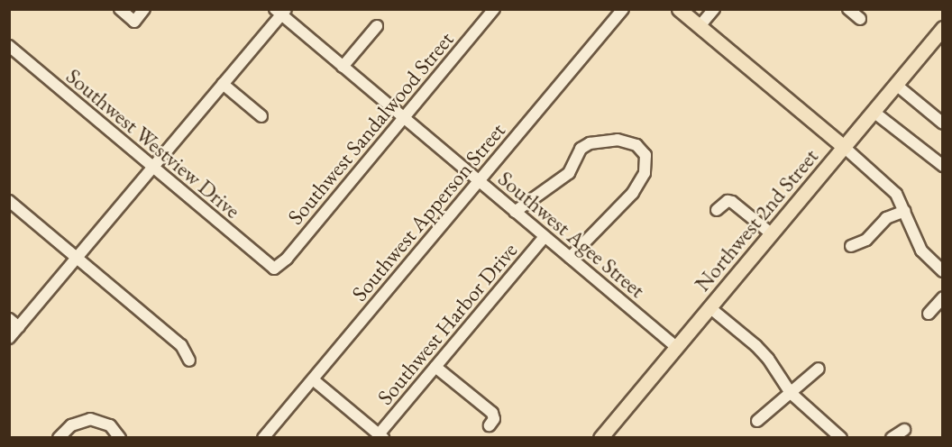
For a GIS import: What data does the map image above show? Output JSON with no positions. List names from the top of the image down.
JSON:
{
  "streets": {
    "main road": ["Northwest 2nd Street"],
    "street": [
      "Southwest Sandalwood Street",
      "Southwest Westview Drive",
      "Southwest Apperson Street",
      "Southwest Agee Street",
      "Southwest Harbor Drive"
    ]
  },
  "crossings": [
    ["Southwest Sandalwood Street", "Southwest Westview Drive"],
    ["Southwest Sandalwood Street", "Southwest Agee Street"],
    ["Southwest Apperson Street", "Southwest Agee Street"],
    ["Northwest 2nd Street", "Southwest Agee Street"],
    ["Southwest Agee Street", "Southwest Harbor Drive"]
  ]
}
